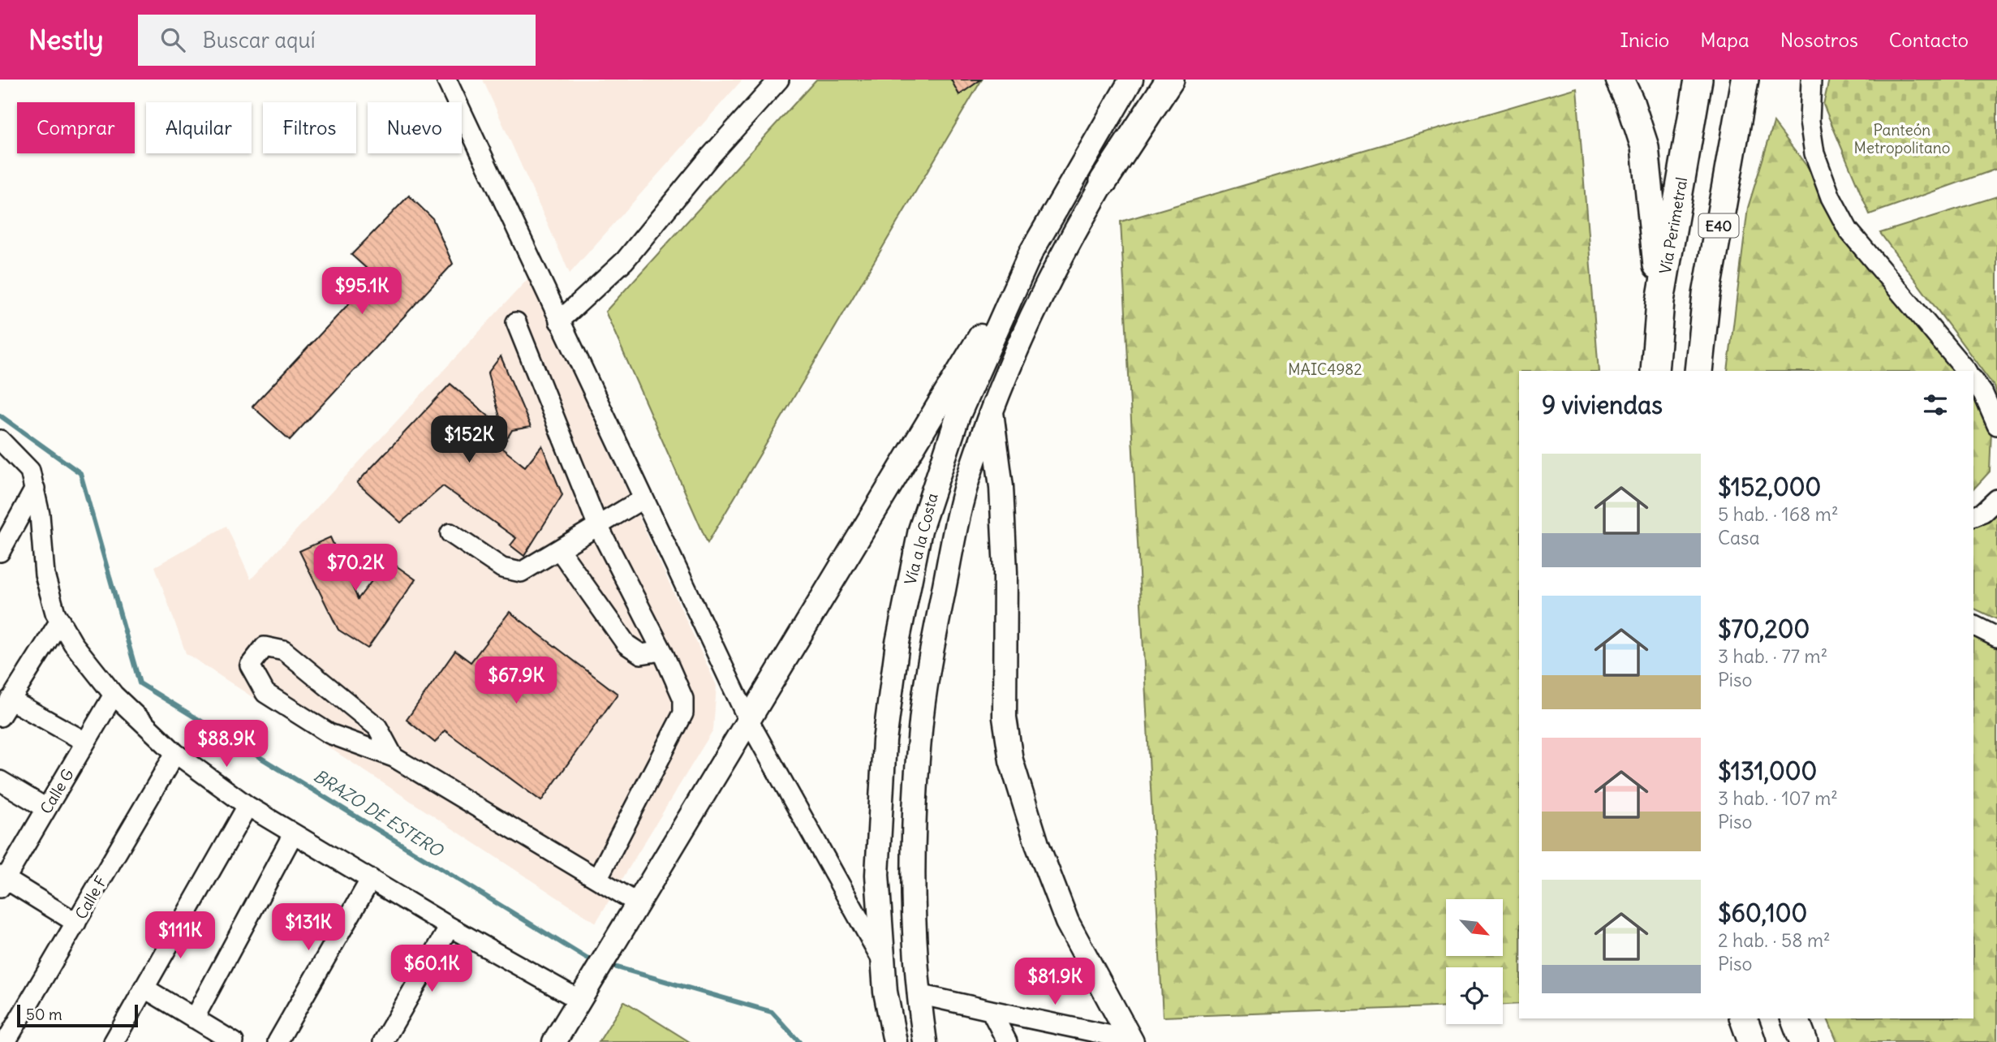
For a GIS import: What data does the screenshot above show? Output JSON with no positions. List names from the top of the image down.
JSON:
{
  "streets": {
    "highway": ["Vía Perimetral", "E40"],
    "main road": ["Vía a la Costa"],
    "street": ["Calle G", "Calle F"]
  },
  "water": ["BRAZO DE ESTERO"],
  "parks": ["Panteón Metropolitano", "MAIC4982"],
  "scale_bar": "50 m",
  "north": "bottom right",
  "page": {
    "header": "Nestly",
    "search": "Buscar aquí",
    "nav": [
      "Inicio",
      "Mapa",
      "Nosotros",
      "Contacto"
    ],
    "chip": [
      "Comprar",
      "Alquilar",
      "Filtros",
      "Nuevo"
    ],
    "price": [
      "$95.1K",
      "$152K",
      "$70.2K",
      "$67.9K",
      "$88.9K",
      "$131K",
      "$111K",
      "$60.1K",
      "$81.9K"
    ],
    "heading": "9 viviendas",
    "list": [
      {
        "name": "$152,000",
        "note": "5 hab. · 168 m² · Casa"
      },
      {
        "name": "$70,200",
        "note": "3 hab. · 77 m² · Piso"
      },
      {
        "name": "$131,000",
        "note": "3 hab. · 107 m² · Piso"
      },
      {
        "name": "$60,100",
        "note": "2 hab. · 58 m² · Piso"
      }
    ],
    "scale": "50 m"
  }
}
